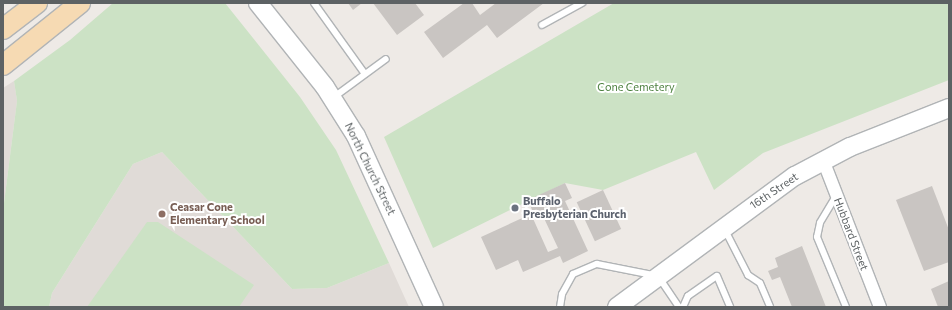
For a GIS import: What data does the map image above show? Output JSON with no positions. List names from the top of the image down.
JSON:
{
  "streets": {
    "street": ["North Church Street", "16th Street", "Hubbard Street"]
  },
  "crossings": [
    ["16th Street", "Hubbard Street"]
  ],
  "parks": ["Cone Cemetery"],
  "places": ["Buffalo Presbyterian Church", "Ceasar Cone Elementary School"]
}
